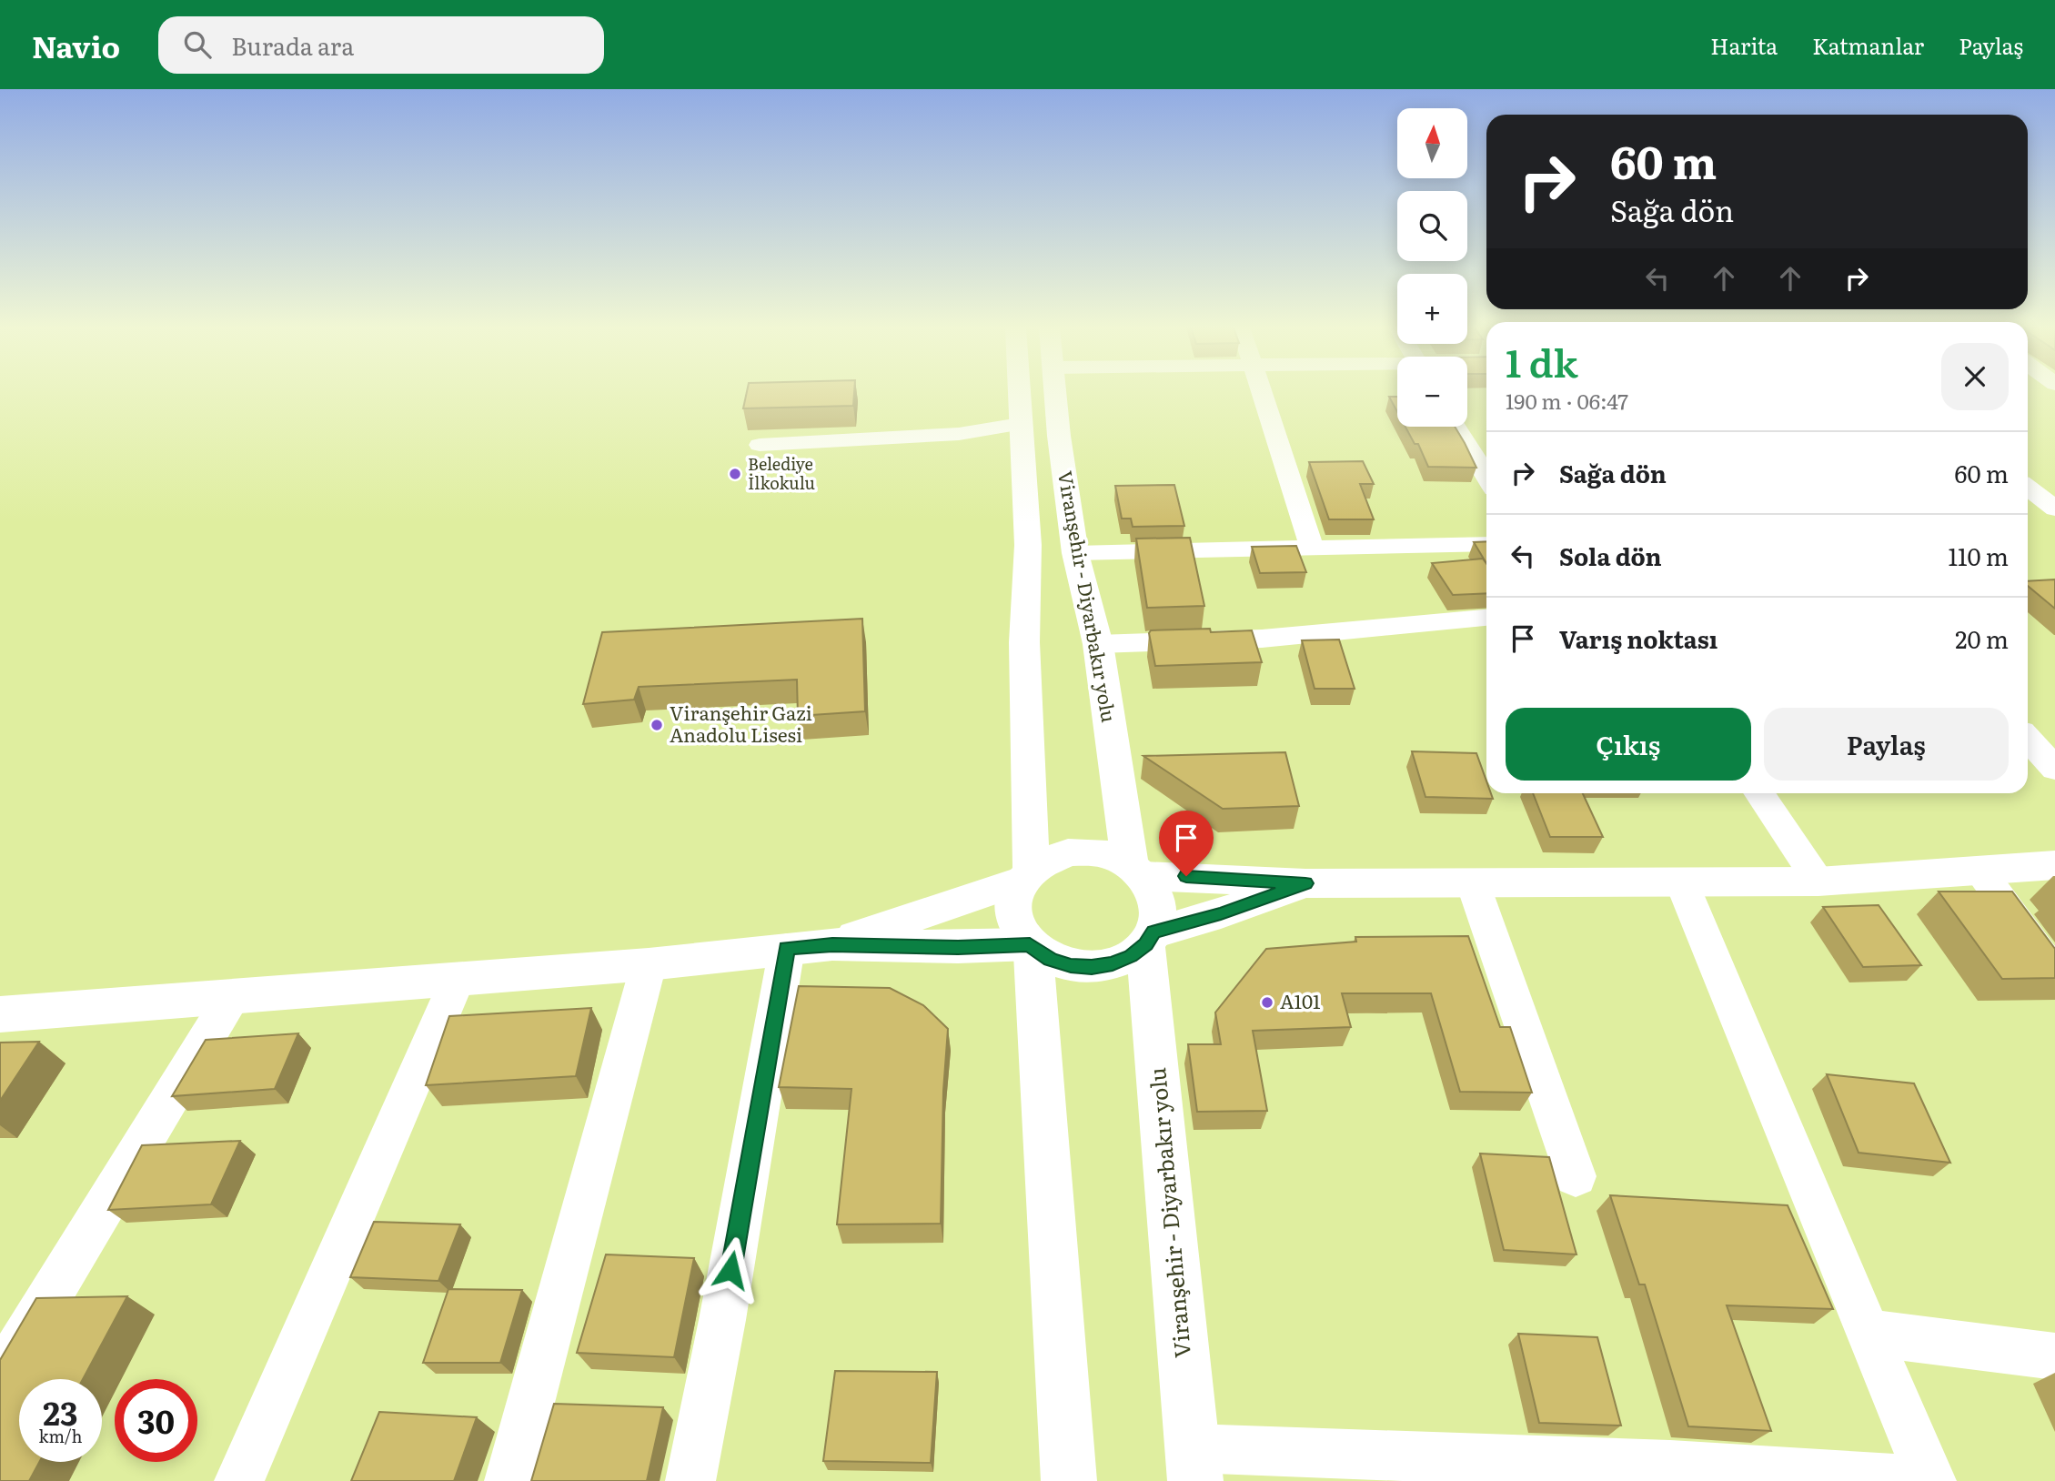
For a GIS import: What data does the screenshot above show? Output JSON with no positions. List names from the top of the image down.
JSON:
{
  "streets": {
    "main road": ["Viranşehir - Diyarbakır yolu"]
  },
  "places": ["Belediye İlkokulu", "Viranşehir Gazi Anadolu Lisesi", "A101"],
  "north": "top",
  "page": {
    "header": "Navio",
    "search": "Burada ara",
    "nav": ["Harita", "Katmanlar", "Paylaş"],
    "map_buttons": ["+", "−"],
    "turn": ["60 m", "Sağa dön"],
    "heading": ["1 dk", "190 m · 06:47"],
    "list": [
      {
        "name": "Sağa dön",
        "value": "60 m"
      },
      {
        "name": "Sola dön",
        "value": "110 m"
      },
      {
        "name": "Varış noktası",
        "value": "20 m"
      }
    ],
    "buttons": ["Çıkış", "Paylaş"],
    "speed": "23 km/h",
    "limit": "30"
  }
}
